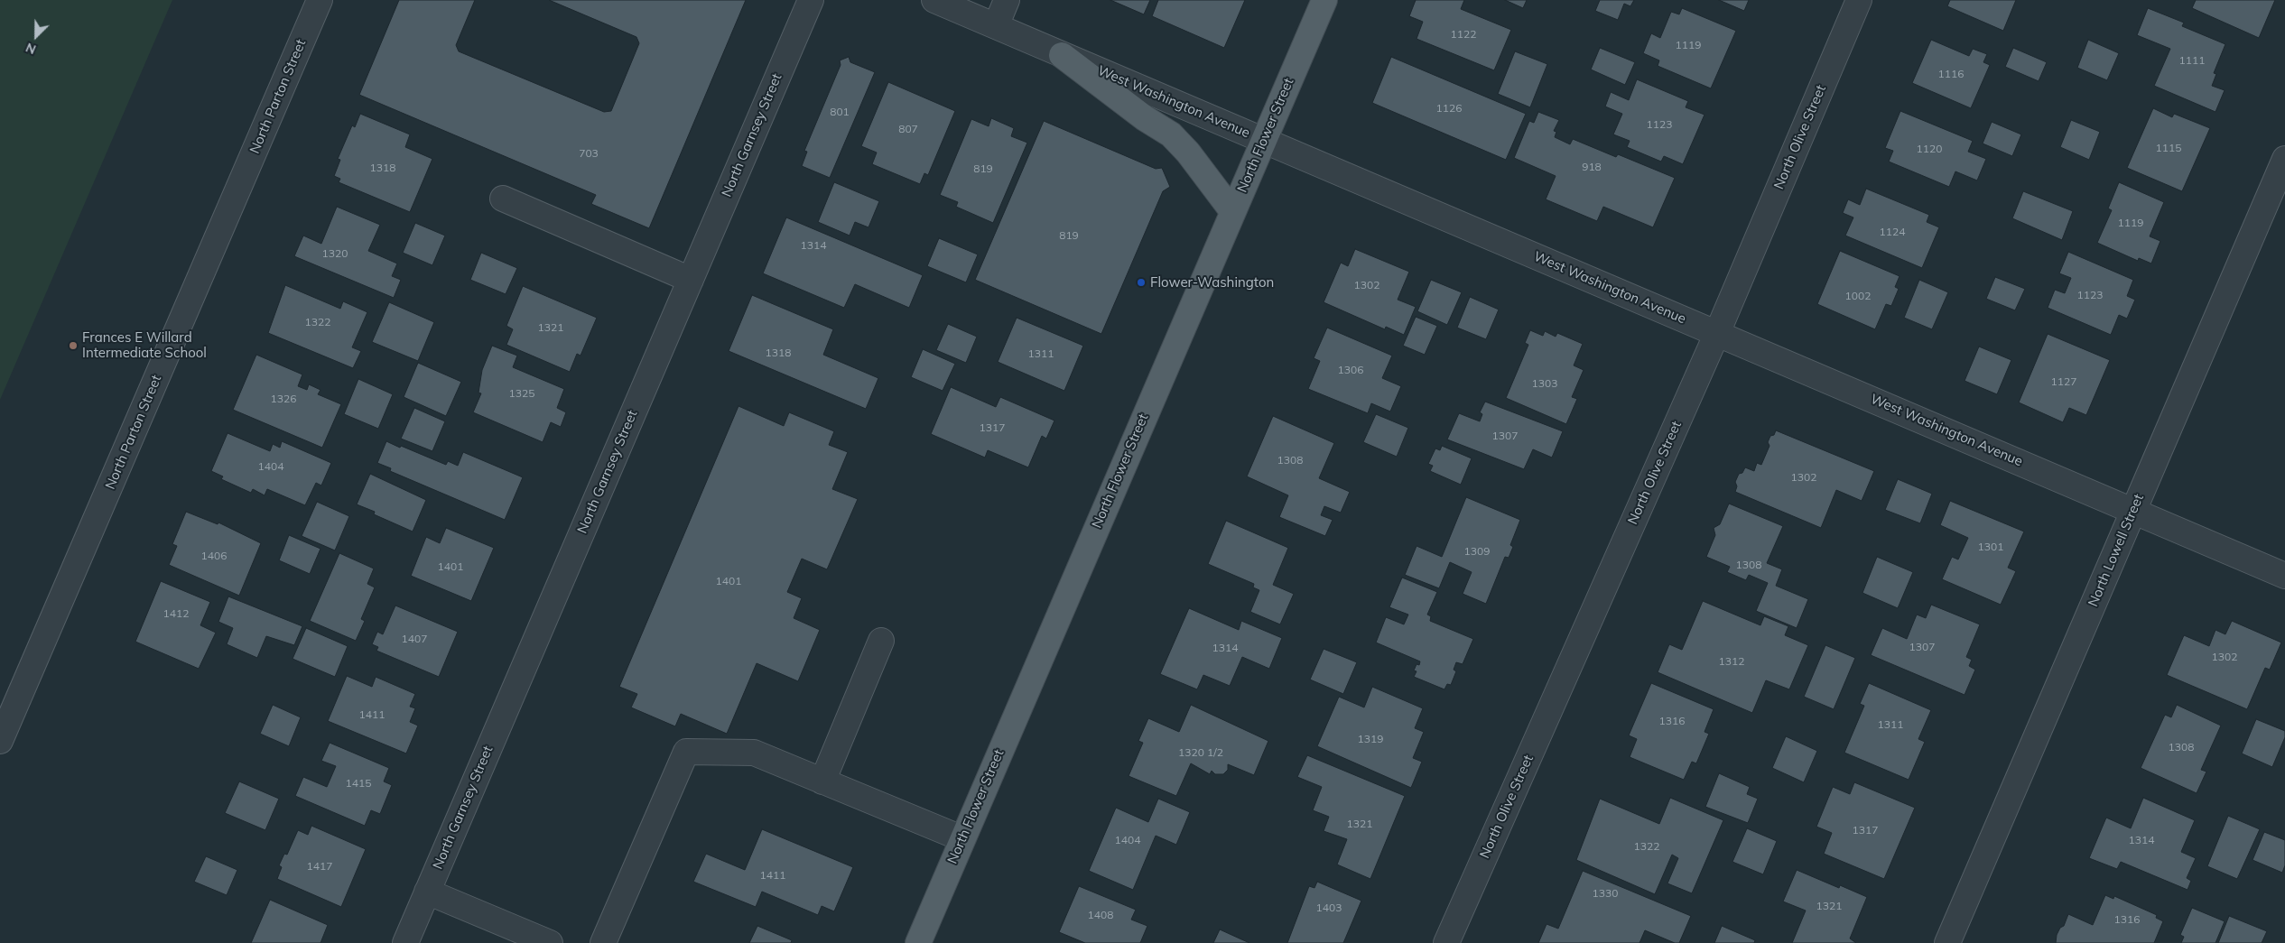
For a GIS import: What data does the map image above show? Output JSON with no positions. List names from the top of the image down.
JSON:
{
  "streets": {
    "main road": ["North Flower Street"],
    "street": [
      "North Parton Street",
      "West Washington Avenue",
      "North Garnsey Street",
      "North Olive Street",
      "North Lowell Street"
    ]
  },
  "crossings": [
    ["West Washington Avenue", "North Flower Street"],
    ["West Washington Avenue", "North Olive Street"],
    ["West Washington Avenue", "North Lowell Street"]
  ],
  "places": ["Flower-Washington", "Frances E Willard Intermediate School"],
  "house_numbers": [
    "1122",
    "1119",
    "1111",
    "1116",
    "1126",
    "801",
    "1123",
    "807",
    "1115",
    "1120",
    "703",
    "918",
    "1318",
    "819",
    "1119",
    "1124",
    "819",
    "1314",
    "1320",
    "1302",
    "1123",
    "1002",
    "1322",
    "1321",
    "1318",
    "1311",
    "1306",
    "1127",
    "1303",
    "1325",
    "1326",
    "1317",
    "1307",
    "1308",
    "1404",
    "1302",
    "1301",
    "1309",
    "1406",
    "1308",
    "1401",
    "1401",
    "1412",
    "1407",
    "1307",
    "1314",
    "1302",
    "1312",
    "1411",
    "1316",
    "1311",
    "1319",
    "1308",
    "1320 1/2",
    "1415",
    "1321",
    "1317",
    "1404",
    "1314",
    "1322",
    "1417",
    "1411",
    "1330",
    "1321",
    "1403",
    "1408",
    "1316"
  ],
  "north": "bottom left"
}
